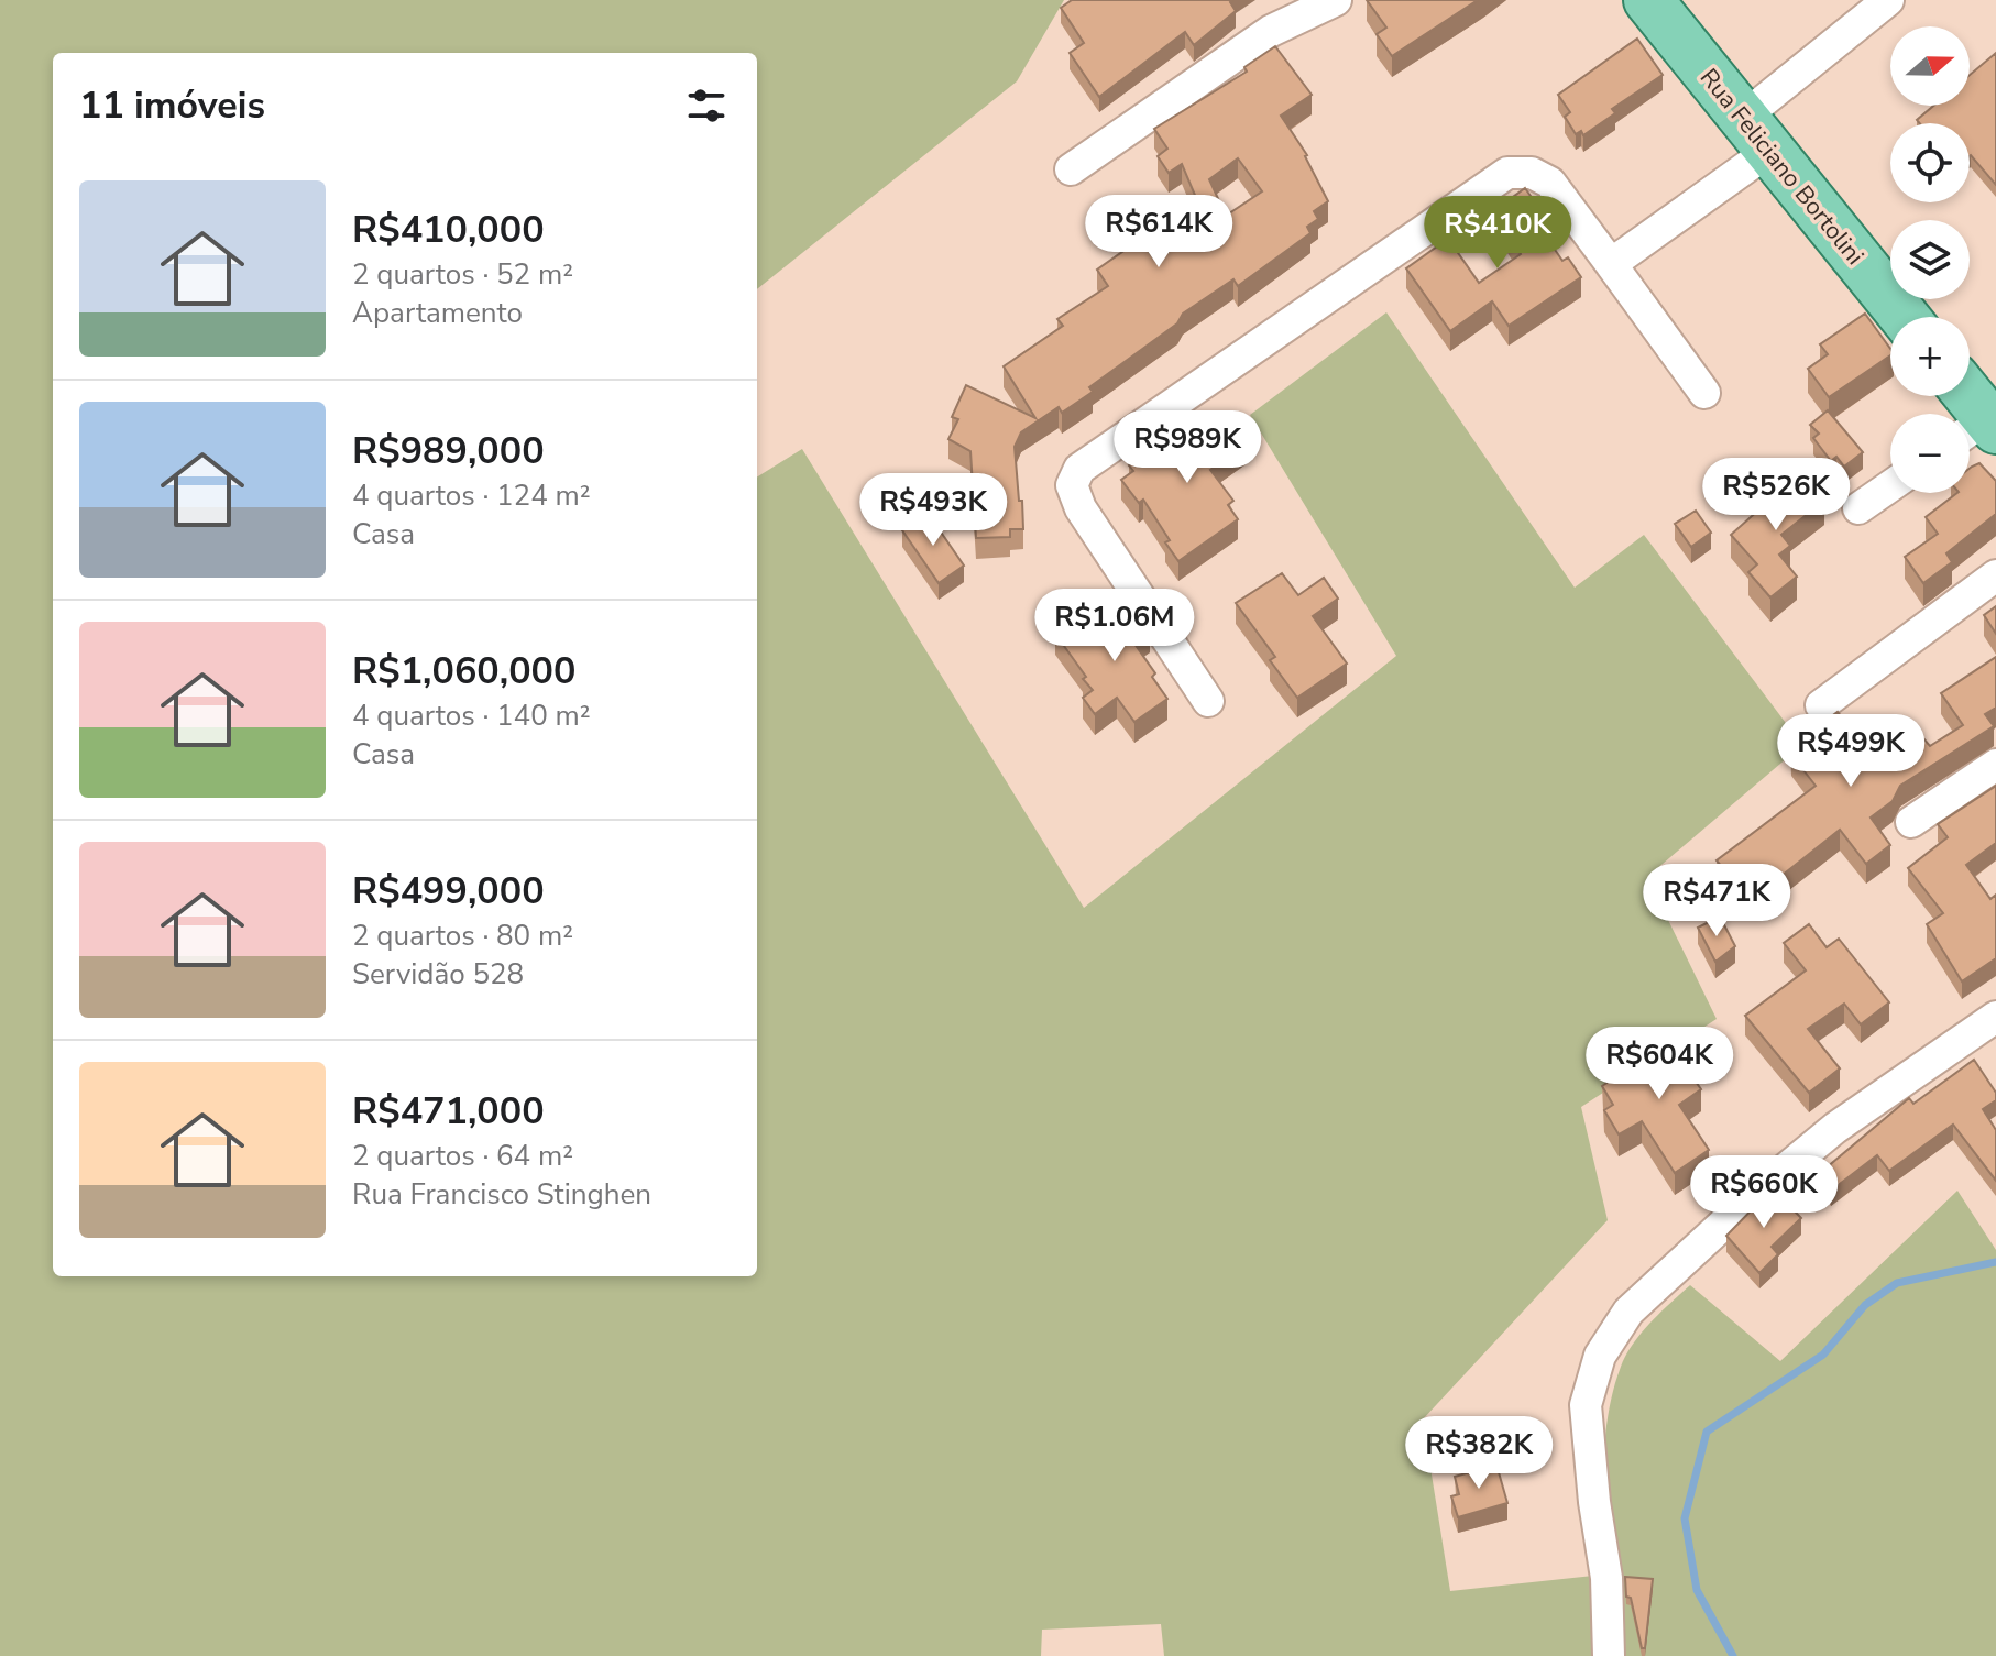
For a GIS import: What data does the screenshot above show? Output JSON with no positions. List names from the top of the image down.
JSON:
{
  "streets": {
    "main road": ["Rua Feliciano Bortolini"]
  },
  "north": "right",
  "page": {
    "map_buttons": ["+", "−"],
    "heading": "11 imóveis",
    "list": [
      {
        "name": "R$410,000",
        "note": "2 quartos · 52 m² · Apartamento"
      },
      {
        "name": "R$989,000",
        "note": "4 quartos · 124 m² · Casa"
      },
      {
        "name": "R$1,060,000",
        "note": "4 quartos · 140 m² · Casa"
      },
      {
        "name": "R$499,000",
        "note": "2 quartos · 80 m² · Servidão 528"
      },
      {
        "name": "R$471,000",
        "note": "2 quartos · 64 m² · Rua Francisco Stinghen"
      }
    ],
    "price": [
      "R$614K",
      "R$410K",
      "R$989K",
      "R$526K",
      "R$493K",
      "R$1.06M",
      "R$499K",
      "R$471K",
      "R$604K",
      "R$660K",
      "R$382K"
    ]
  }
}
